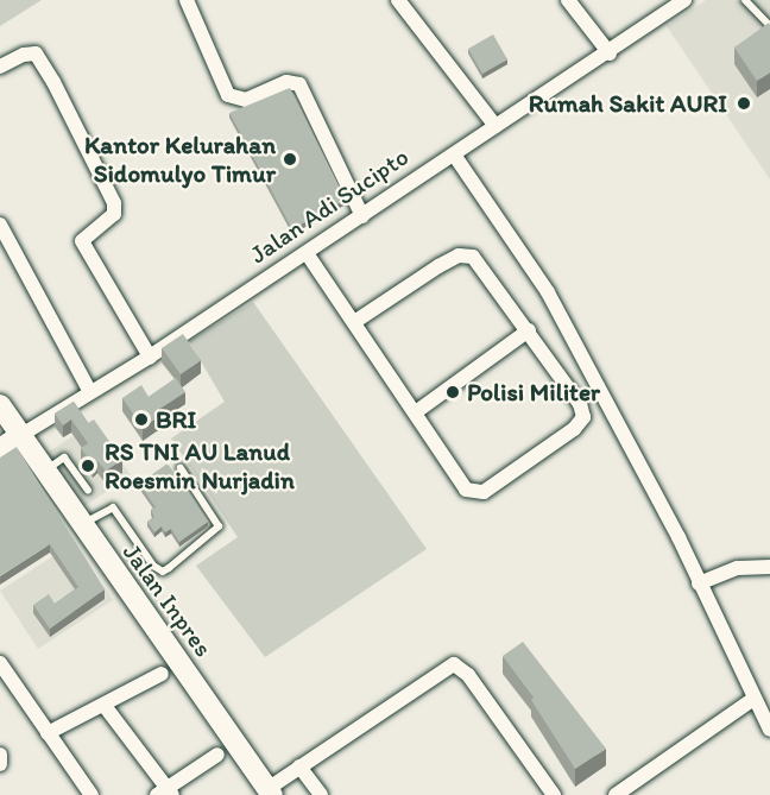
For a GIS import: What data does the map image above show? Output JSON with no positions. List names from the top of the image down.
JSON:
{
  "streets": {
    "main road": ["Jalan Adi Sucipto", "Jalan Inpres"]
  },
  "crossings": [
    ["Jalan Adi Sucipto", "Jalan Inpres"]
  ],
  "places": [
    "Rumah Sakit AURI",
    "Kantor Kelurahan Sidomulyo Timur",
    "Polisi Militer",
    "BRI",
    "RS TNI AU Lanud Roesmin Nurjadin"
  ]
}
